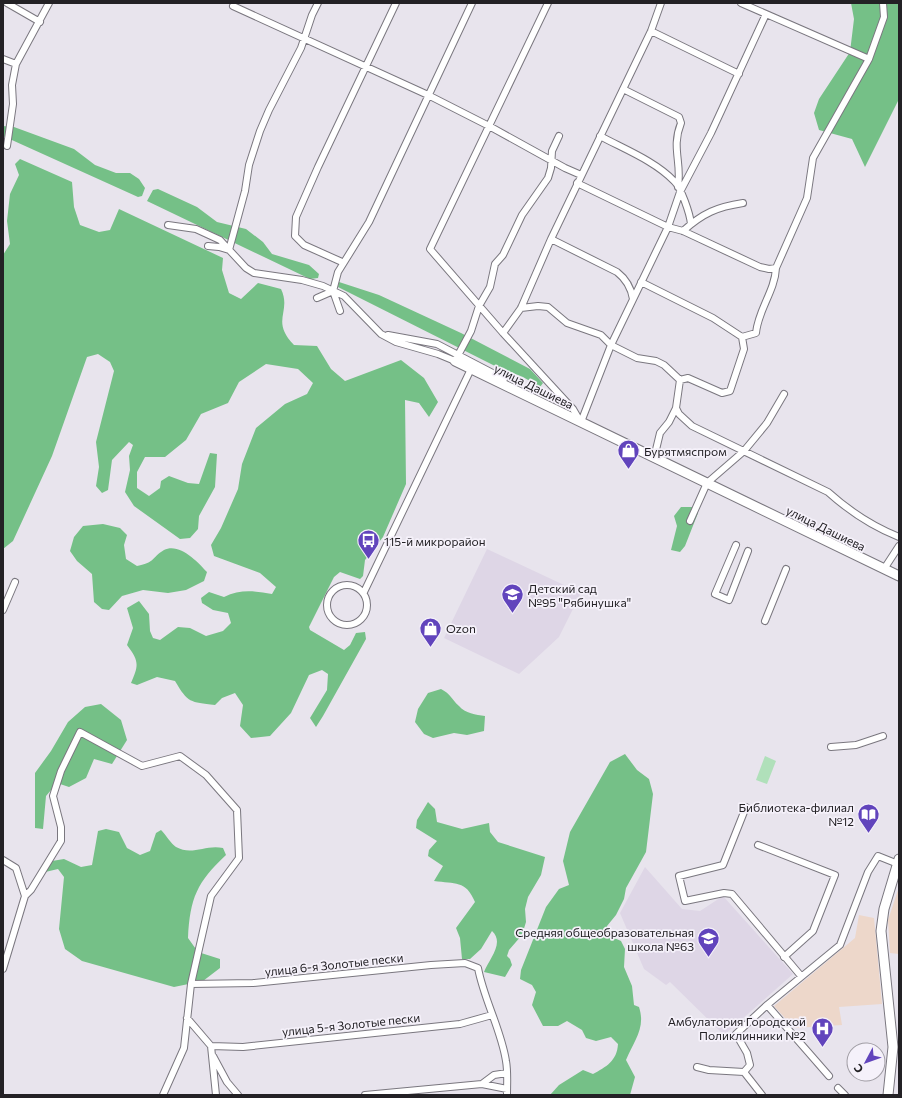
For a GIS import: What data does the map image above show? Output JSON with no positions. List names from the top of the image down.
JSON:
{
  "streets": {
    "street": ["улица Дашиева", "улица 6-я Золотые пески", "улица 5-я Золотые пески"]
  },
  "crossings": [
    ["улица 6-я Золотые пески", "улица 5-я Золотые пески"]
  ],
  "places": {
    "shop": ["Бурятмяспром", "Ozon"],
    "bus stop": ["115-й микрорайон"],
    "school or university": ["Детский сад №95 \"Рябинушка\"", "Средняя общеобразовательная школа №63"],
    "library": ["Библиотека-филиал №12"],
    "hospital": ["Амбулатория Городской Поликлинники №2"]
  },
  "north": "bottom left"
}
